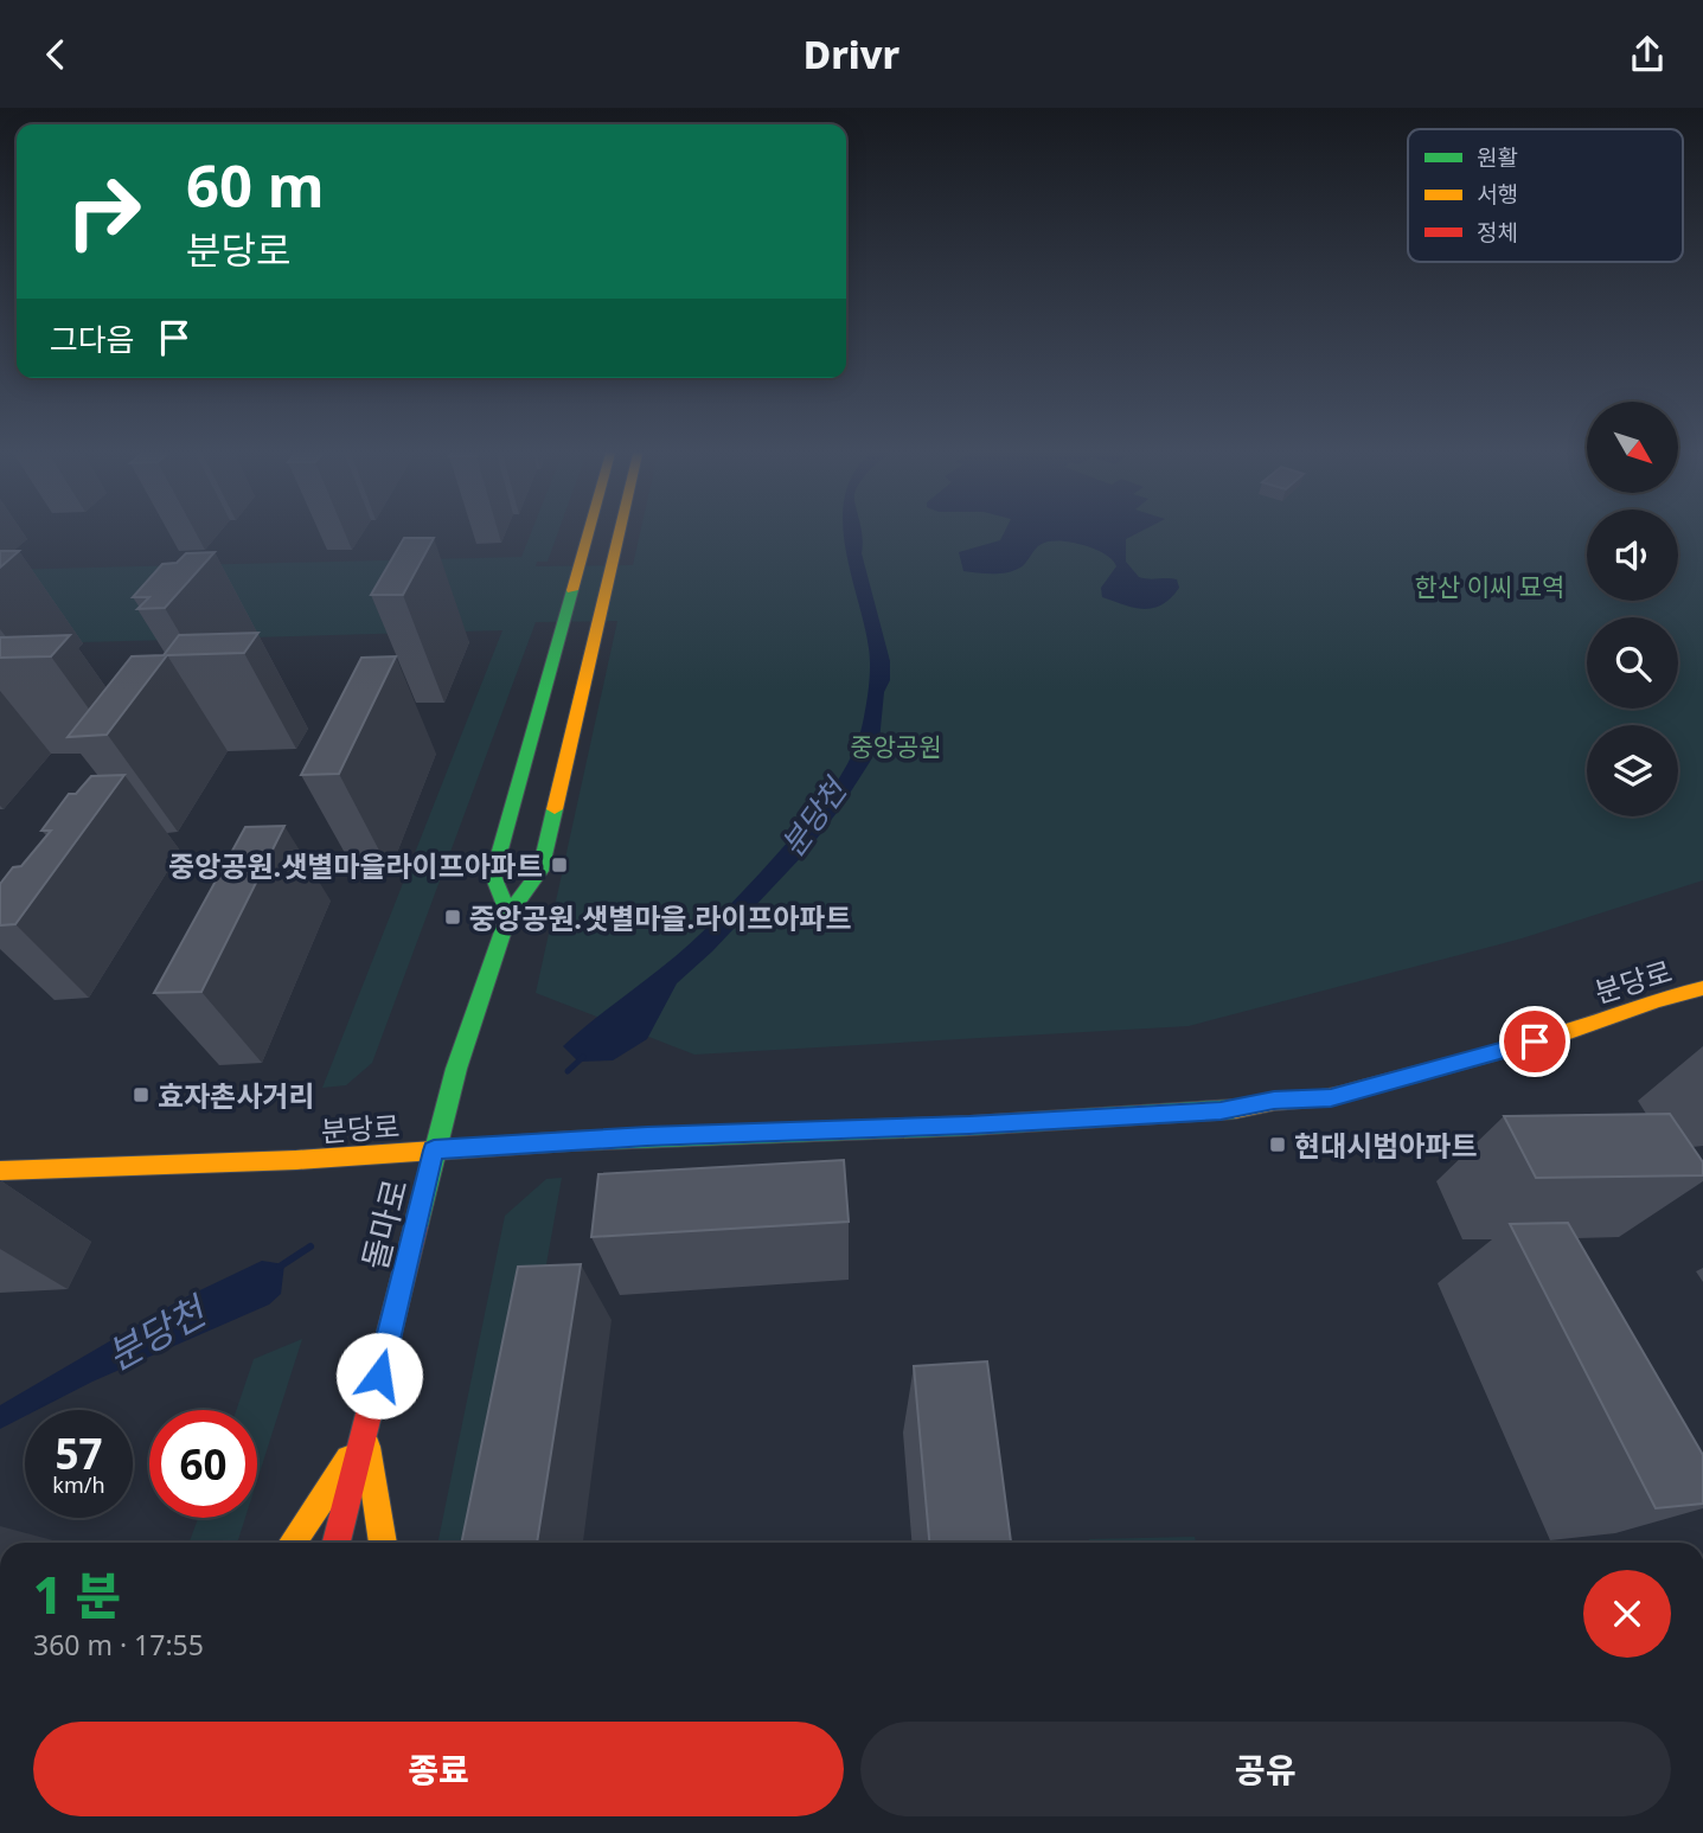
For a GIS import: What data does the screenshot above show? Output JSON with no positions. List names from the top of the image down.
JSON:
{
  "streets": {
    "main road": ["분당로", "돌마로"]
  },
  "crossings": [
    ["분당로", "돌마로"]
  ],
  "water": ["분당천"],
  "parks": ["한산 이씨 묘역", "중앙공원"],
  "places": {
    "transit": [
      "중앙공원.샛별마을라이프아파트",
      "중앙공원.샛별마을.라이프아파트",
      "효자촌사거리",
      "현대시범아파트"
    ]
  },
  "legend": ["원활", "서행", "정체"],
  "north": "bottom right",
  "page": {
    "header": "Drivr",
    "turn": ["60 m", "분당로"],
    "then": "그다음",
    "speed": "57 km/h",
    "limit": "60",
    "heading": ["1 분", "360 m · 17:55"],
    "buttons": ["종료", "공유"]
  }
}
